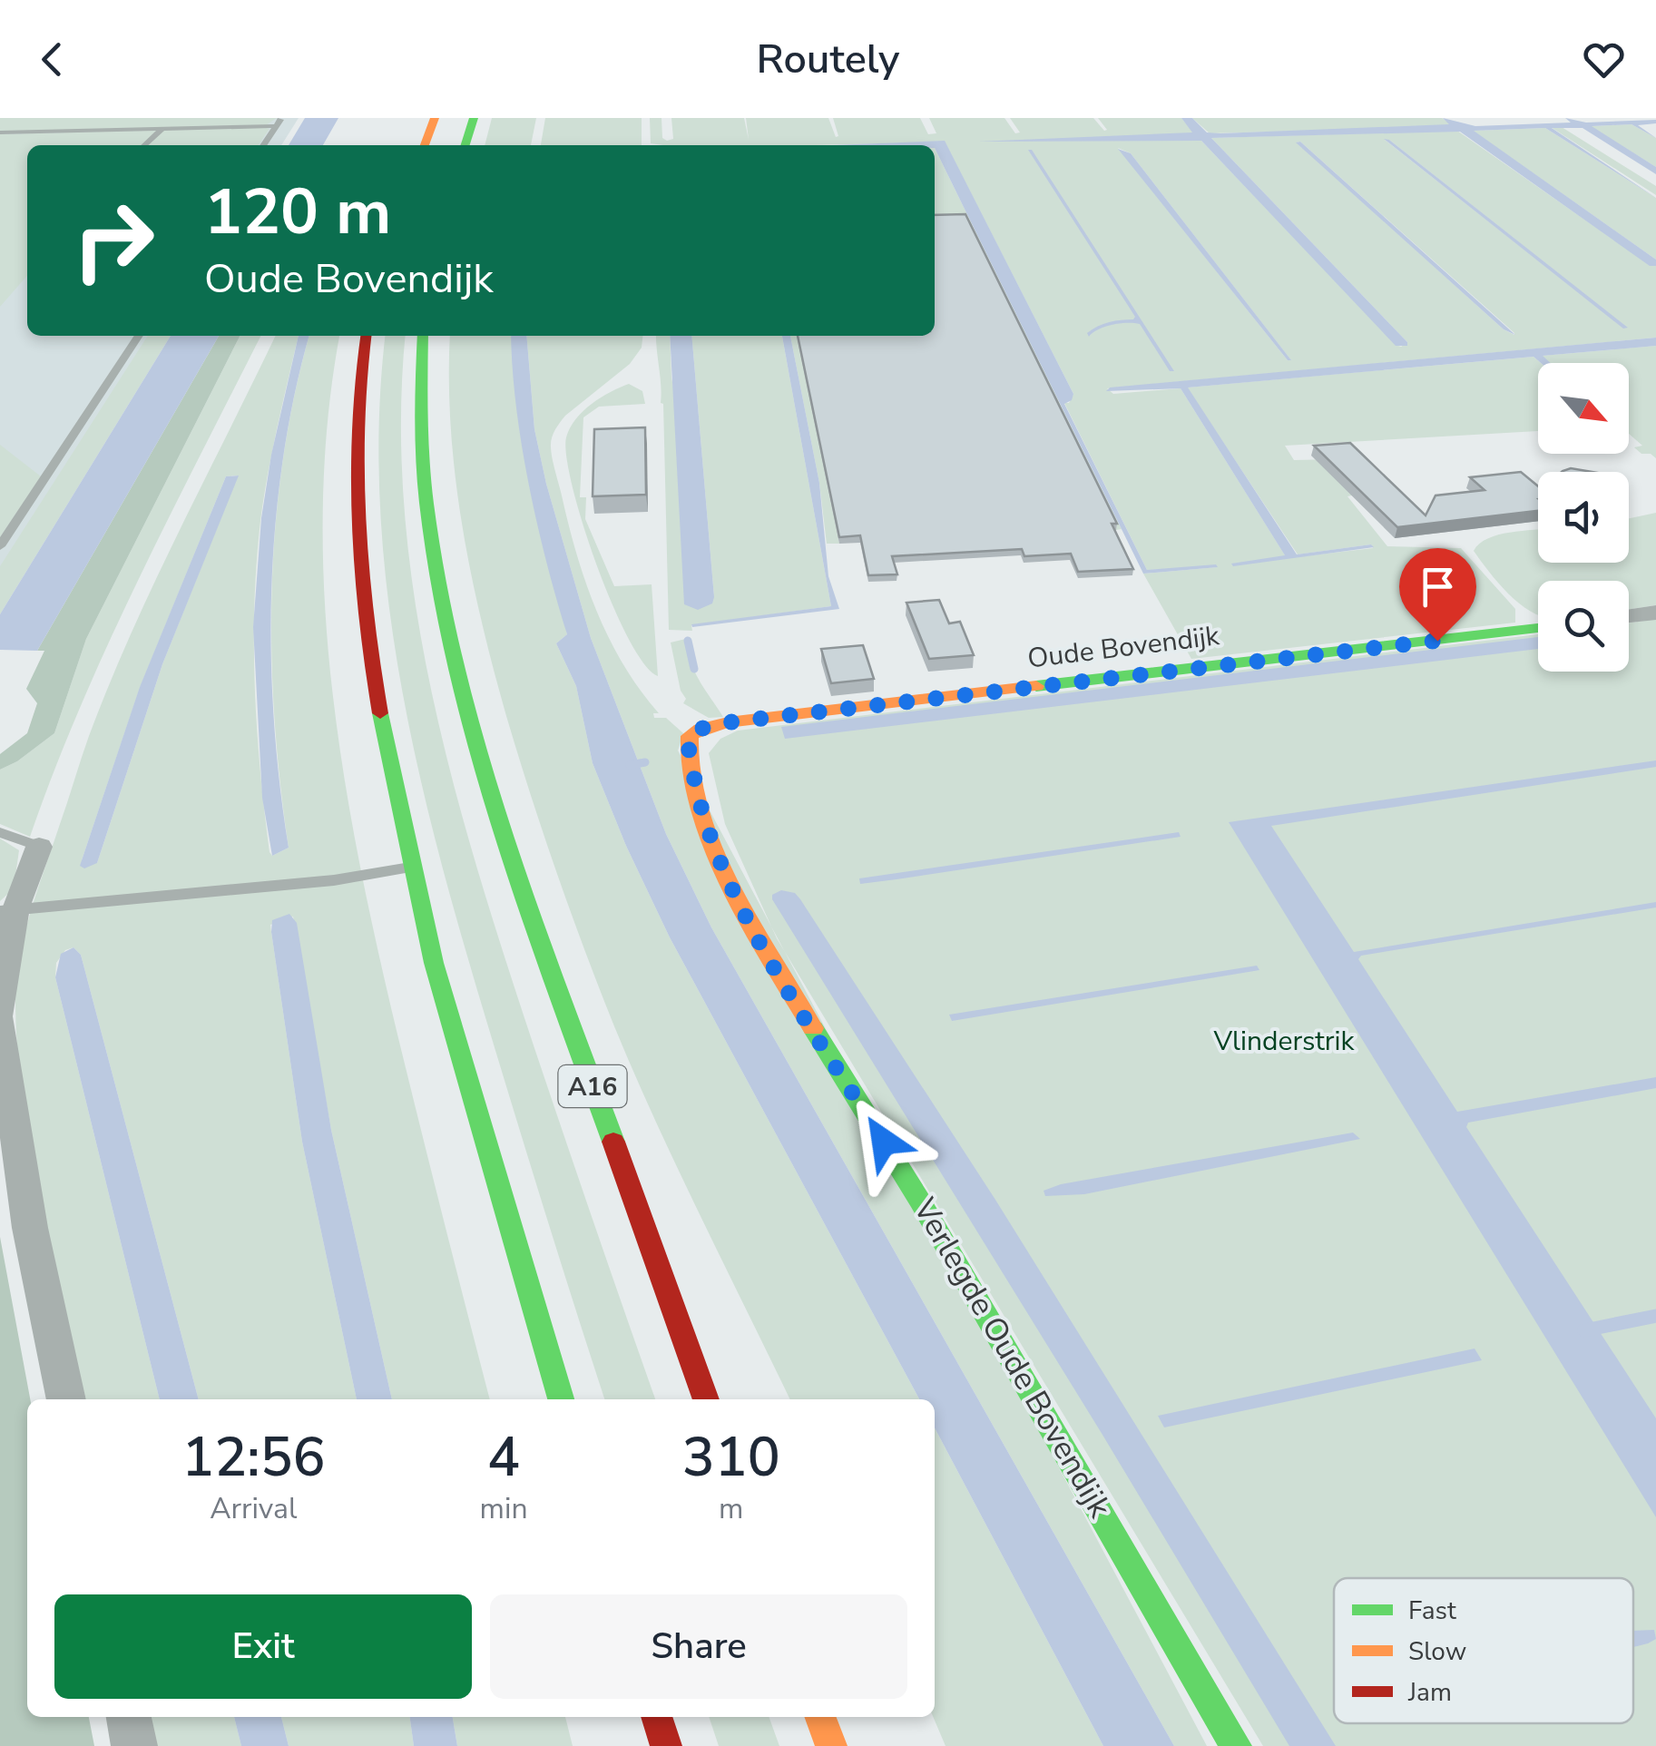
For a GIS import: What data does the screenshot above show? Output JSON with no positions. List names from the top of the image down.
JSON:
{
  "streets": {
    "main road": ["Oude Bovendijk", "A16", "Verlegde Oude Bovendijk"]
  },
  "crossings": [
    ["Oude Bovendijk", "Verlegde Oude Bovendijk"]
  ],
  "parks": ["Vlinderstrik"],
  "legend": ["Fast", "Slow", "Jam"],
  "north": "bottom right",
  "page": {
    "header": "Routely",
    "turn": ["120 m", "Oude Bovendijk"],
    "eta": [
      "12:56",
      "Arrival",
      "4",
      "min",
      "310",
      "m"
    ],
    "buttons": ["Exit", "Share"]
  }
}
